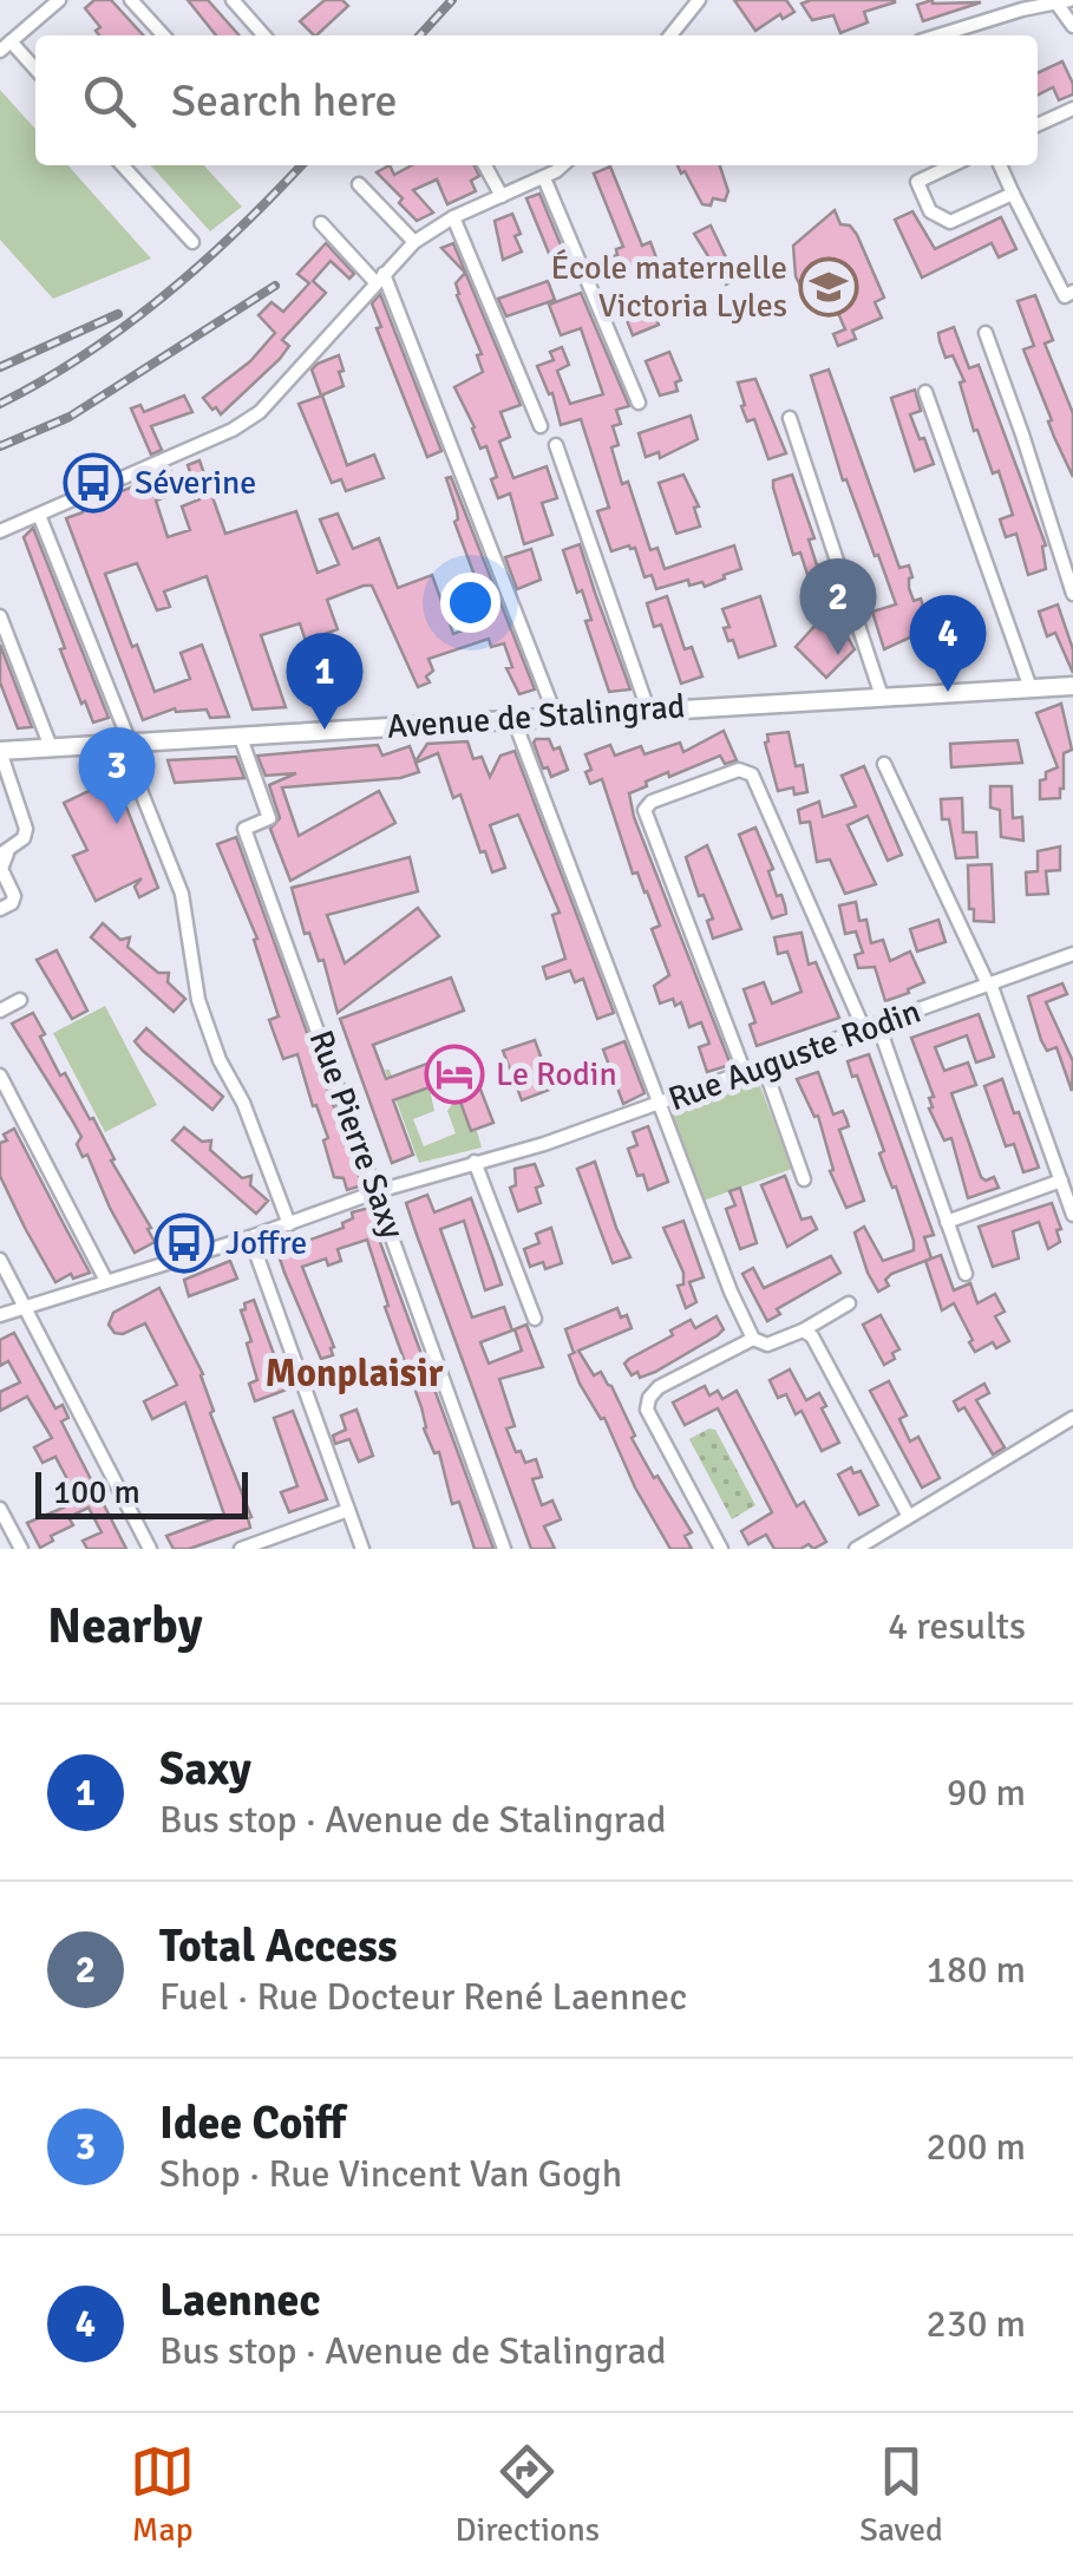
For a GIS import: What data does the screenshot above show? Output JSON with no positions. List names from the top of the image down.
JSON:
{
  "streets": {
    "main road": ["Avenue de Stalingrad"],
    "street": ["Rue Auguste Rodin", "Rue Pierre Saxy"]
  },
  "crossings": [
    ["Avenue de Stalingrad", "Rue Pierre Saxy"],
    ["Rue Auguste Rodin", "Rue Pierre Saxy"]
  ],
  "districts": ["Monplaisir"],
  "places": {
    "school or university": ["École maternelle Victoria Lyles"],
    "bus stop": ["Séverine", "Joffre"],
    "hotel": ["Le Rodin"]
  },
  "scale_bar": "100 m",
  "page": {
    "search": "Search here",
    "pins": [
      "2",
      "4",
      "1",
      "3"
    ],
    "scale": "100 m",
    "heading": ["Nearby", "4 results"],
    "list": [
      {
        "mark": "1",
        "name": "Saxy",
        "note": "Bus stop · Avenue de Stalingrad",
        "value": "90 m"
      },
      {
        "mark": "2",
        "name": "Total Access",
        "note": "Fuel · Rue Docteur René Laennec",
        "value": "180 m"
      },
      {
        "mark": "3",
        "name": "Idee Coiff",
        "note": "Shop · Rue Vincent Van Gogh",
        "value": "200 m"
      },
      {
        "mark": "4",
        "name": "Laennec",
        "note": "Bus stop · Avenue de Stalingrad",
        "value": "230 m"
      }
    ],
    "nav": ["Map", "Directions", "Saved"]
  }
}
